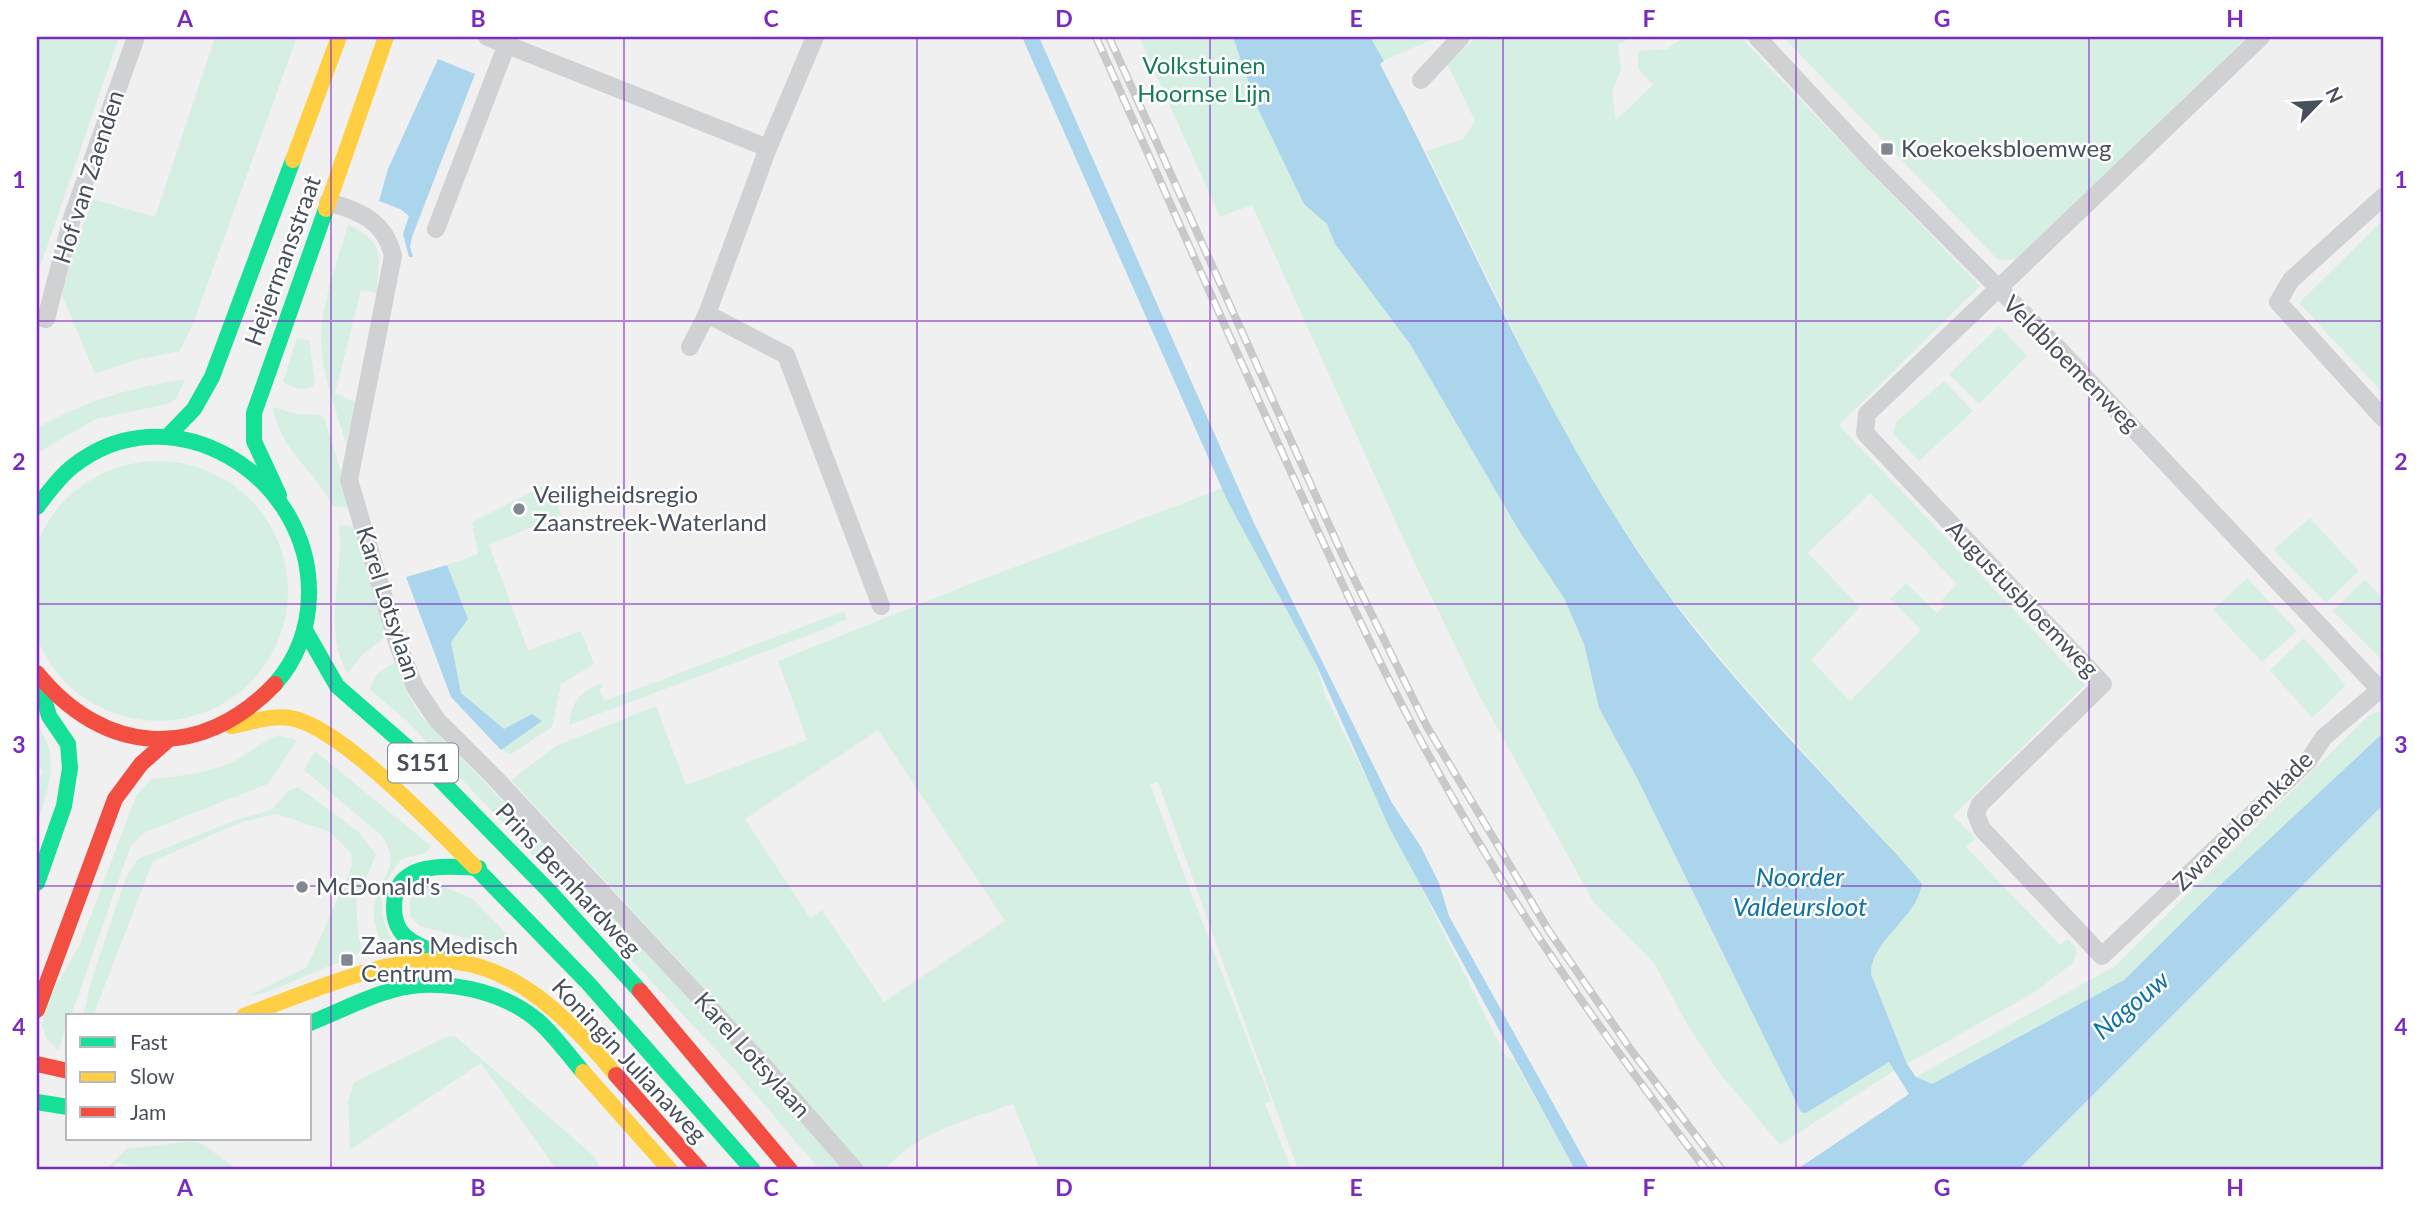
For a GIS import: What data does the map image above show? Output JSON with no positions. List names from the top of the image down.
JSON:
{
  "streets": {
    "main road": [
      "Heijermansstraat",
      "S151",
      "Prins Bernhardweg",
      "Koningin Julianaweg"
    ],
    "street": [
      "Hof van Zaenden",
      "Veldbloemenweg",
      "Augustusbloemweg",
      "Karel Lotsylaan",
      "Zwanebloemkade"
    ]
  },
  "crossings": [
    ["Heijermansstraat", "Karel Lotsylaan"],
    ["Heijermansstraat", "S151"],
    ["Veldbloemenweg", "Augustusbloemweg"],
    ["Veldbloemenweg", "Zwanebloemkade"],
    ["Augustusbloemweg", "Zwanebloemkade"],
    ["S151", "Prins Bernhardweg"]
  ],
  "water": ["Noorder Valdeursloot", "Nagouw"],
  "parks": ["Volkstuinen Hoornse Lijn"],
  "places": {
    "transit": ["Koekoeksbloemweg", "Zaans Medisch Centrum"],
    "other": ["Veiligheidsregio Zaanstreek-Waterland", "McDonald's"]
  },
  "legend": ["Fast", "Slow", "Jam"],
  "north": "top right",
  "grid": {
    "columns": [
      "A",
      "B",
      "C",
      "D",
      "E",
      "F",
      "G",
      "H"
    ],
    "rows": [
      "1",
      "2",
      "3",
      "4"
    ]
  }
}
